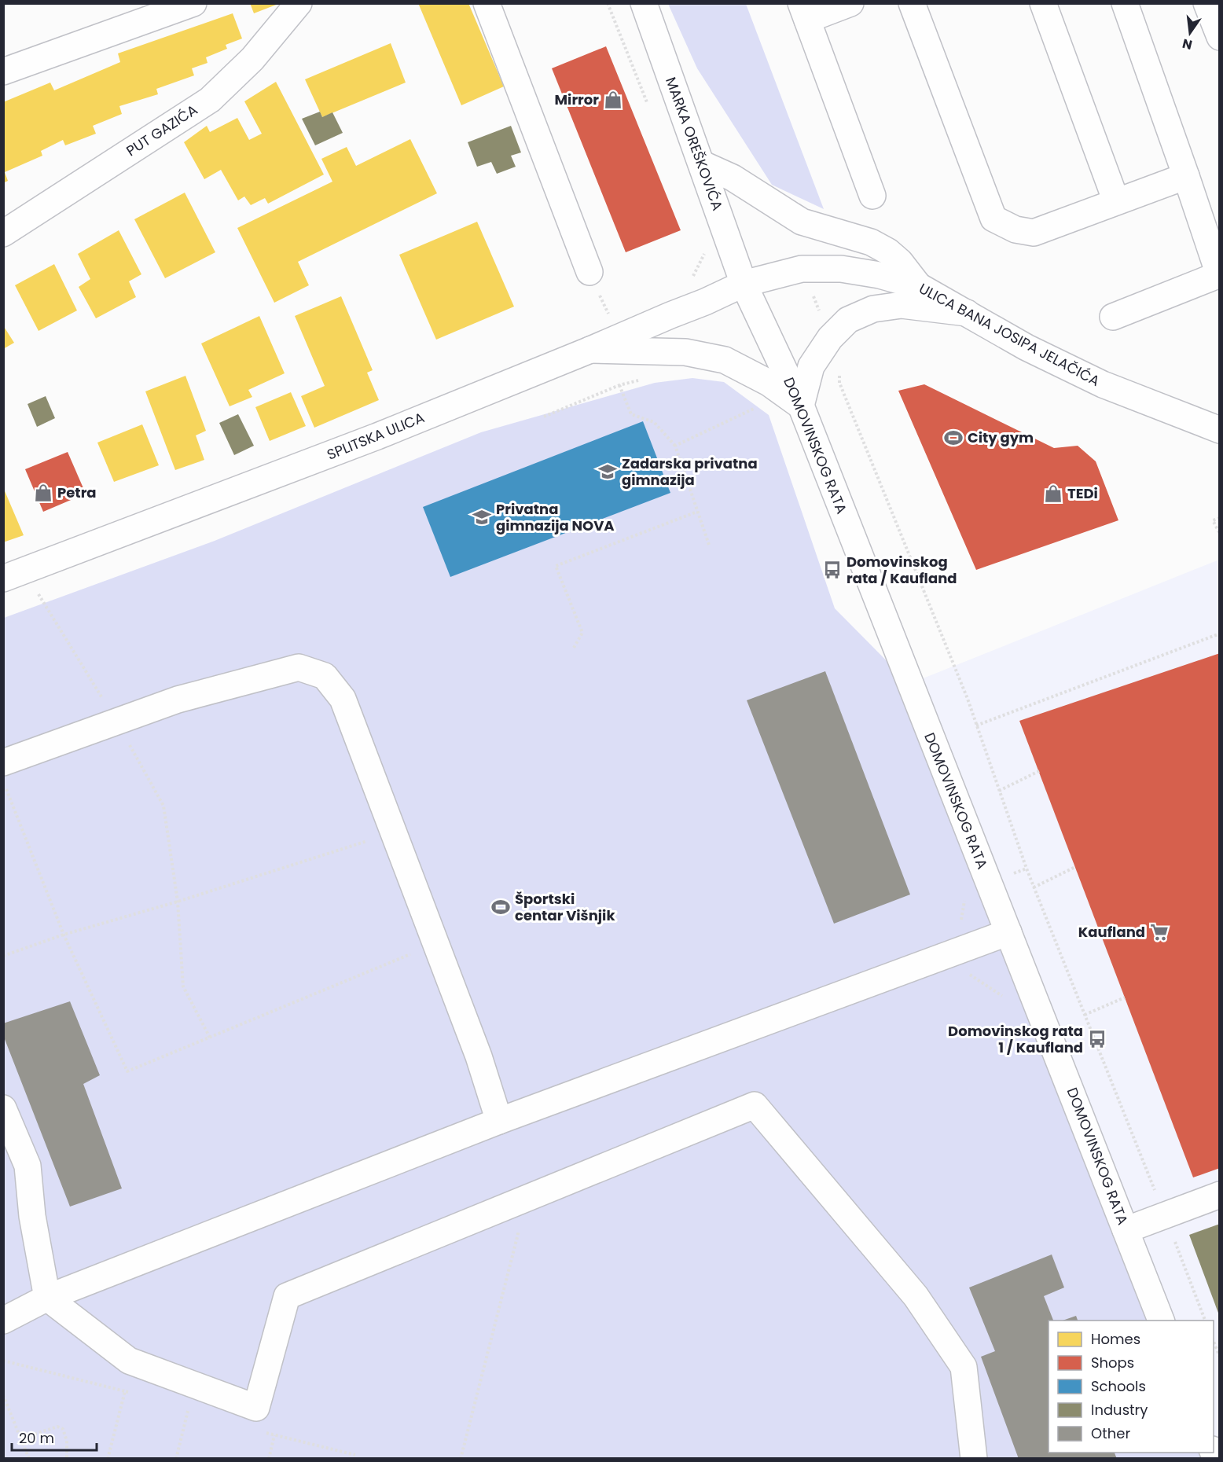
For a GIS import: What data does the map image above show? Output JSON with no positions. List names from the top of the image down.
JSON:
{
  "streets": {
    "main road": [
      "PUT GAZIĆA",
      "MARKA OREŠKOVIĆA",
      "ULICA BANA JOSIPA JELAČIĆA",
      "SPLITSKA ULICA",
      "DOMOVINSKOG RATA"
    ]
  },
  "crossings": [
    ["MARKA OREŠKOVIĆA", "ULICA BANA JOSIPA JELAČIĆA"],
    ["MARKA OREŠKOVIĆA", "SPLITSKA ULICA"],
    ["MARKA OREŠKOVIĆA", "DOMOVINSKOG RATA"],
    ["ULICA BANA JOSIPA JELAČIĆA", "SPLITSKA ULICA"],
    ["ULICA BANA JOSIPA JELAČIĆA", "DOMOVINSKOG RATA"],
    ["SPLITSKA ULICA", "DOMOVINSKOG RATA"]
  ],
  "places": {
    "shop": ["Mirror", "Petra", "TEDi"],
    "sports": ["City gym", "Športski centar Višnjik"],
    "school or university": ["Zadarska privatna gimnazija", "Privatna gimnazija NOVA"],
    "bus stop": ["Domovinskog rata / Kaufland", "Domovinskog rata 1 / Kaufland"],
    "supermarket": ["Kaufland"]
  },
  "legend": [
    "Homes",
    "Shops",
    "Schools",
    "Industry",
    "Other"
  ],
  "scale_bar": "20 m",
  "north": "bottom"
}
